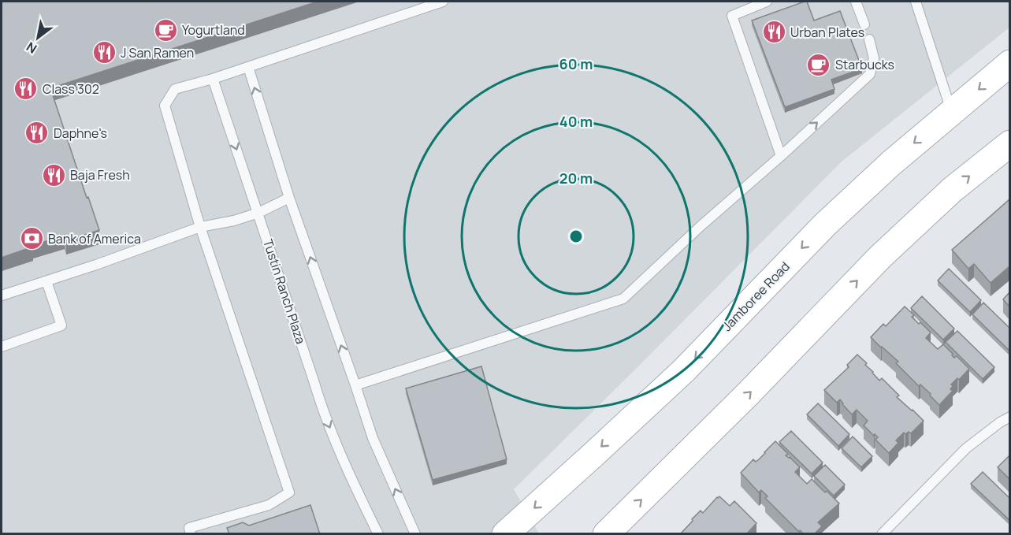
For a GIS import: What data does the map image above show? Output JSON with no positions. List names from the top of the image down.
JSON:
{
  "streets": {
    "main road": ["Jamboree Road"],
    "lane": ["Tustin Ranch Plaza"]
  },
  "places": {
    "cafe": ["Yogurtland", "Starbucks"],
    "restaurant": [
      "Urban Plates",
      "J San Ramen",
      "Class 302",
      "Daphne's",
      "Baja Fresh"
    ],
    "bank": ["Bank of America"]
  },
  "north": "bottom left",
  "rings": ["60 m", "40 m", "20 m"]
}
